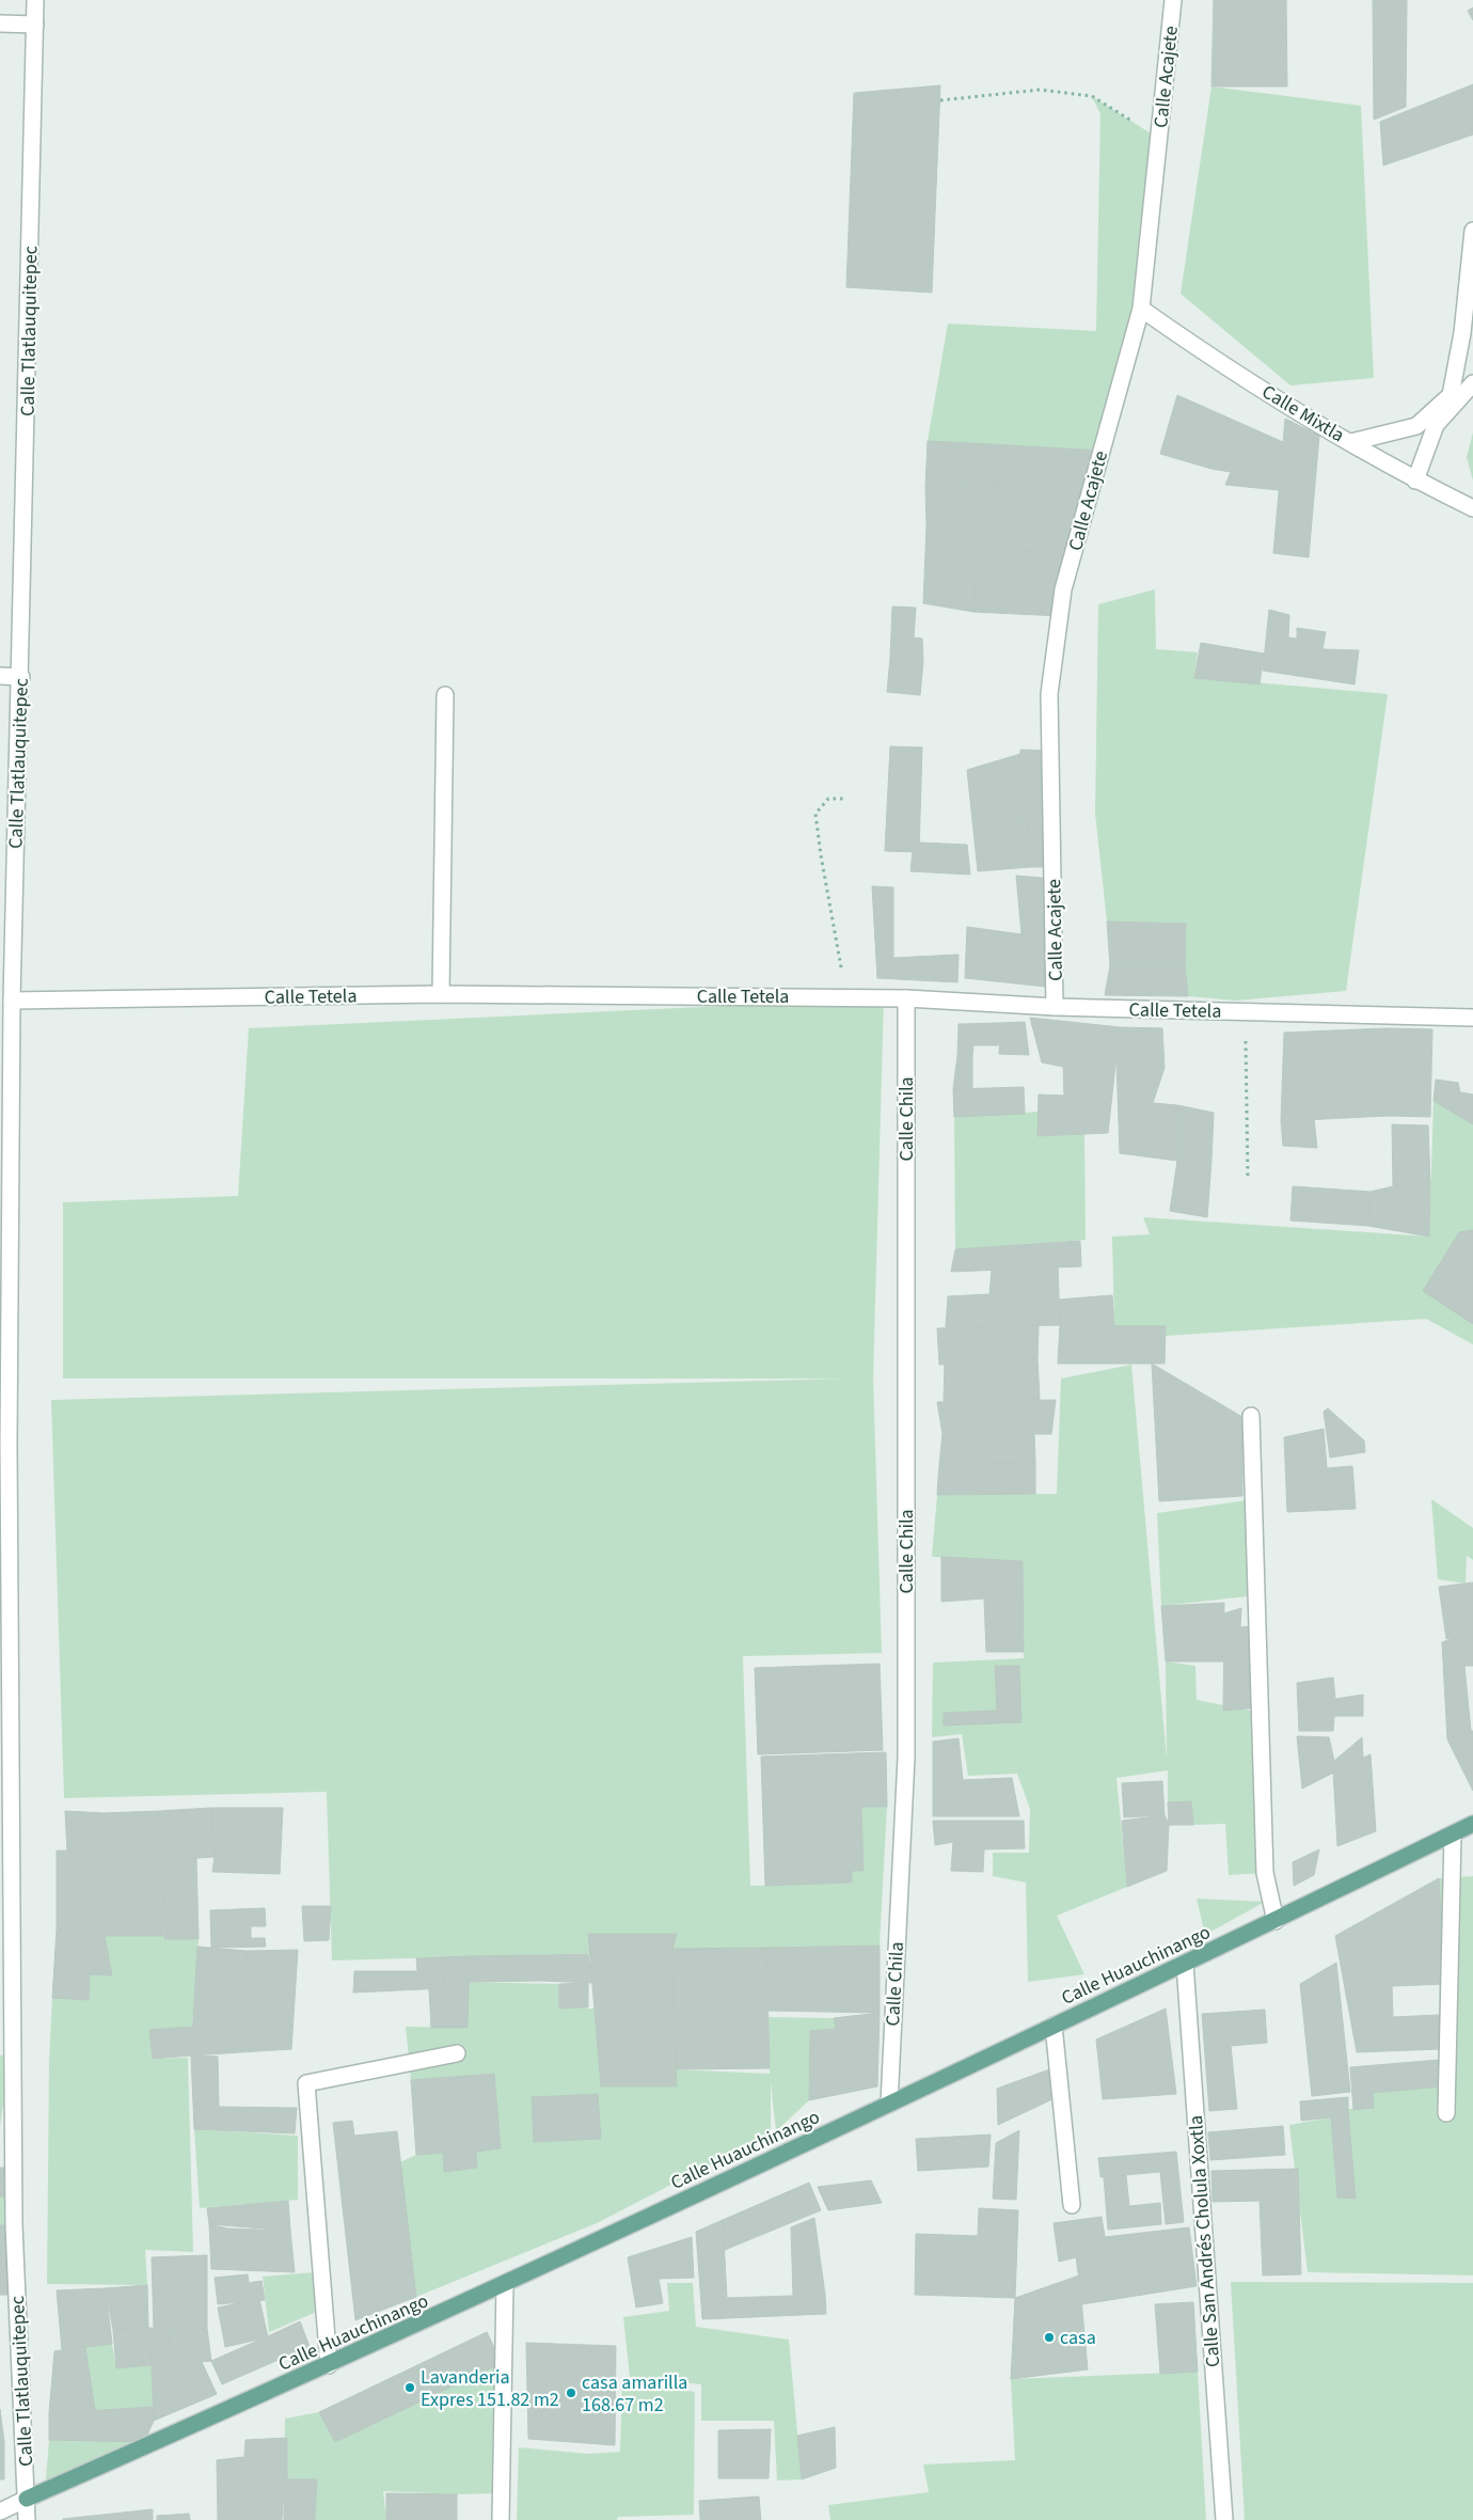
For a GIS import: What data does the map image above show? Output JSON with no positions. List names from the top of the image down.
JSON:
{
  "streets": {
    "main road": ["Calle Huauchinango"],
    "street": [
      "Calle Acajete",
      "Calle Tlatlauquitepec",
      "Calle Mixtla",
      "Calle Tetela",
      "Calle Chila",
      "Calle San Andrés Cholula Xoxtla"
    ]
  },
  "crossings": [
    ["Calle Acajete", "Calle Mixtla"],
    ["Calle Acajete", "Calle Tetela"],
    ["Calle Tlatlauquitepec", "Calle Tetela"],
    ["Calle Tlatlauquitepec", "Calle Huauchinango"],
    ["Calle Tetela", "Calle Chila"],
    ["Calle Chila", "Calle Huauchinango"],
    ["Calle Huauchinango", "Calle San Andrés Cholula Xoxtla"]
  ],
  "places": ["casa", "Lavanderia Expres 151.82 m2", "casa amarilla 168.67 m2"]
}
